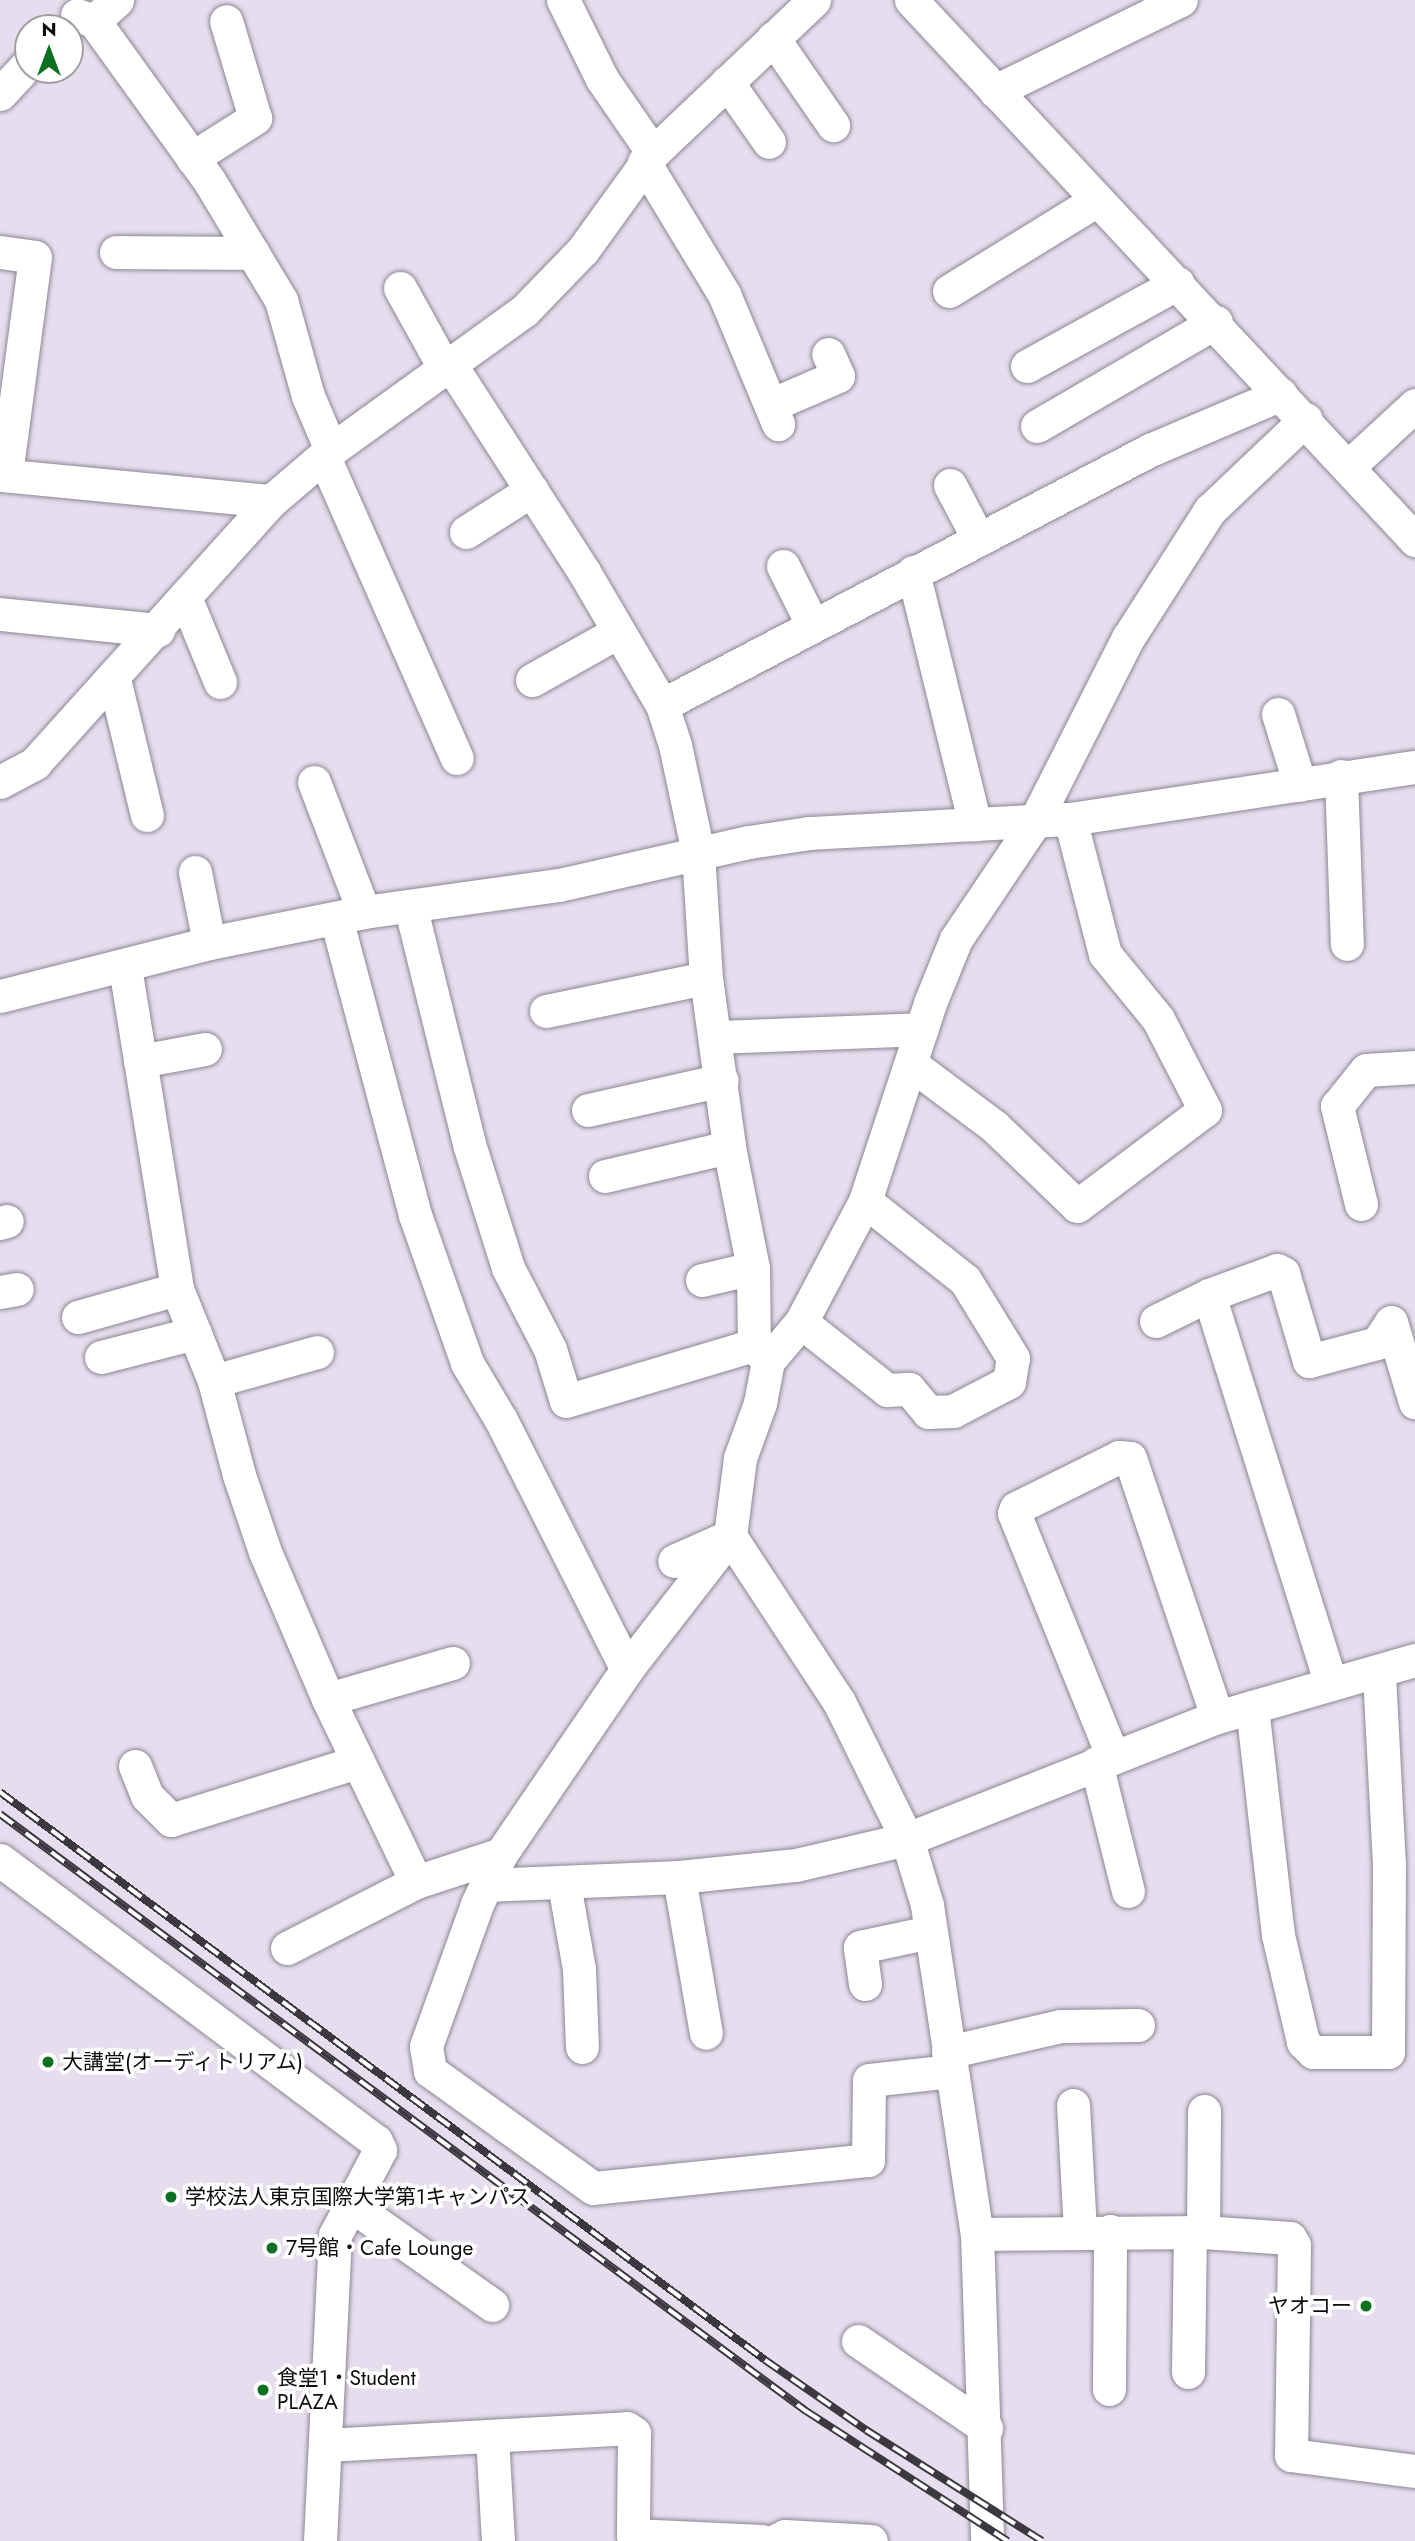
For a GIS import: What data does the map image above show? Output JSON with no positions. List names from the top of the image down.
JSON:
{
  "places": [
    "大講堂(オーディトリアム)",
    "学校法人東京国際大学第1キャンパス",
    "7号館・Cafe Lounge",
    "ヤオコー",
    "食堂1・Student PLAZA"
  ],
  "north": "top"
}
